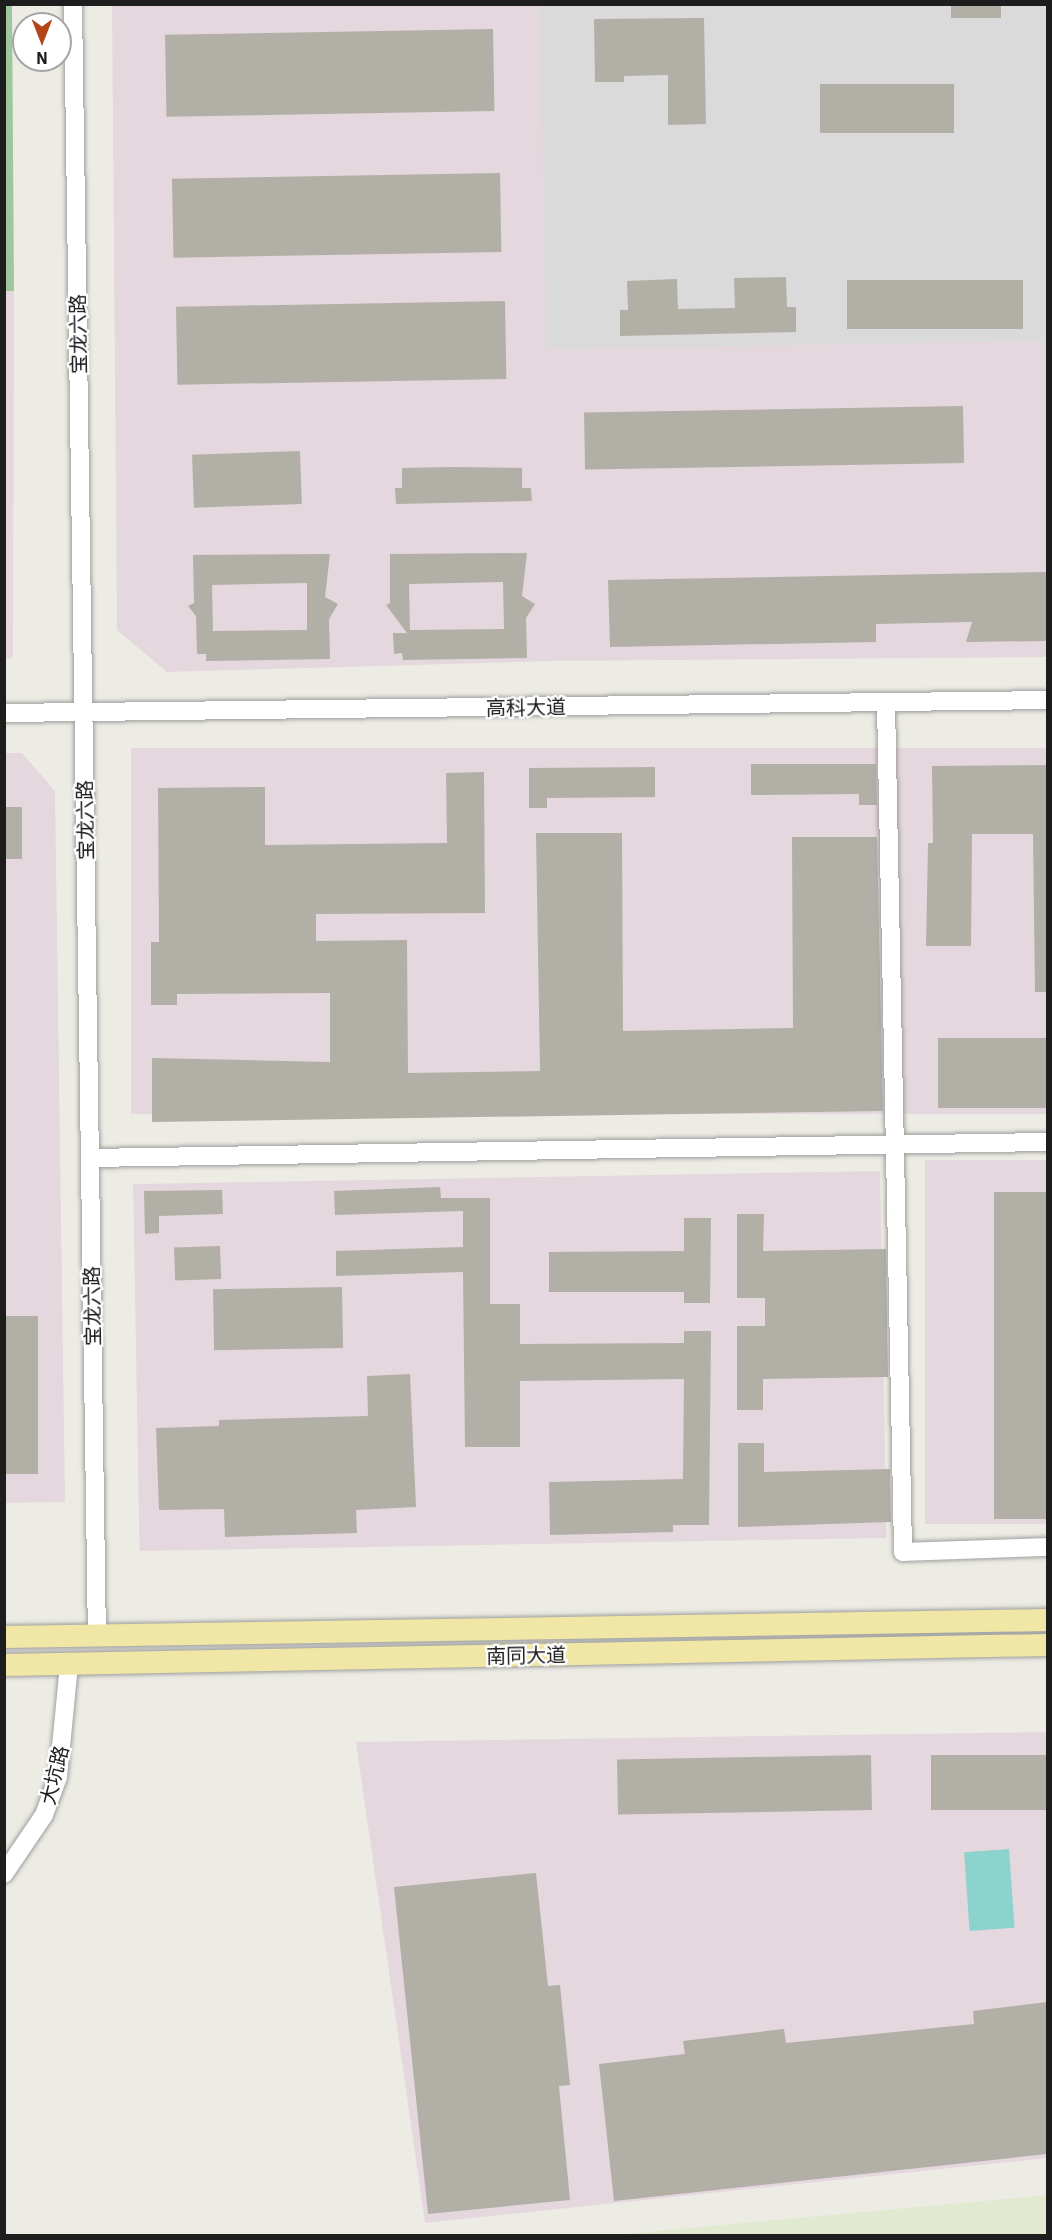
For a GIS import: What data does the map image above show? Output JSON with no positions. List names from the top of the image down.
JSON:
{
  "streets": {
    "main road": ["南同大道"],
    "street": ["宝龙六路", "高科大道", "大坑路"]
  },
  "crossings": [
    ["宝龙六路", "高科大道"],
    ["宝龙六路", "南同大道"],
    ["南同大道", "大坑路"]
  ],
  "north": "bottom"
}
